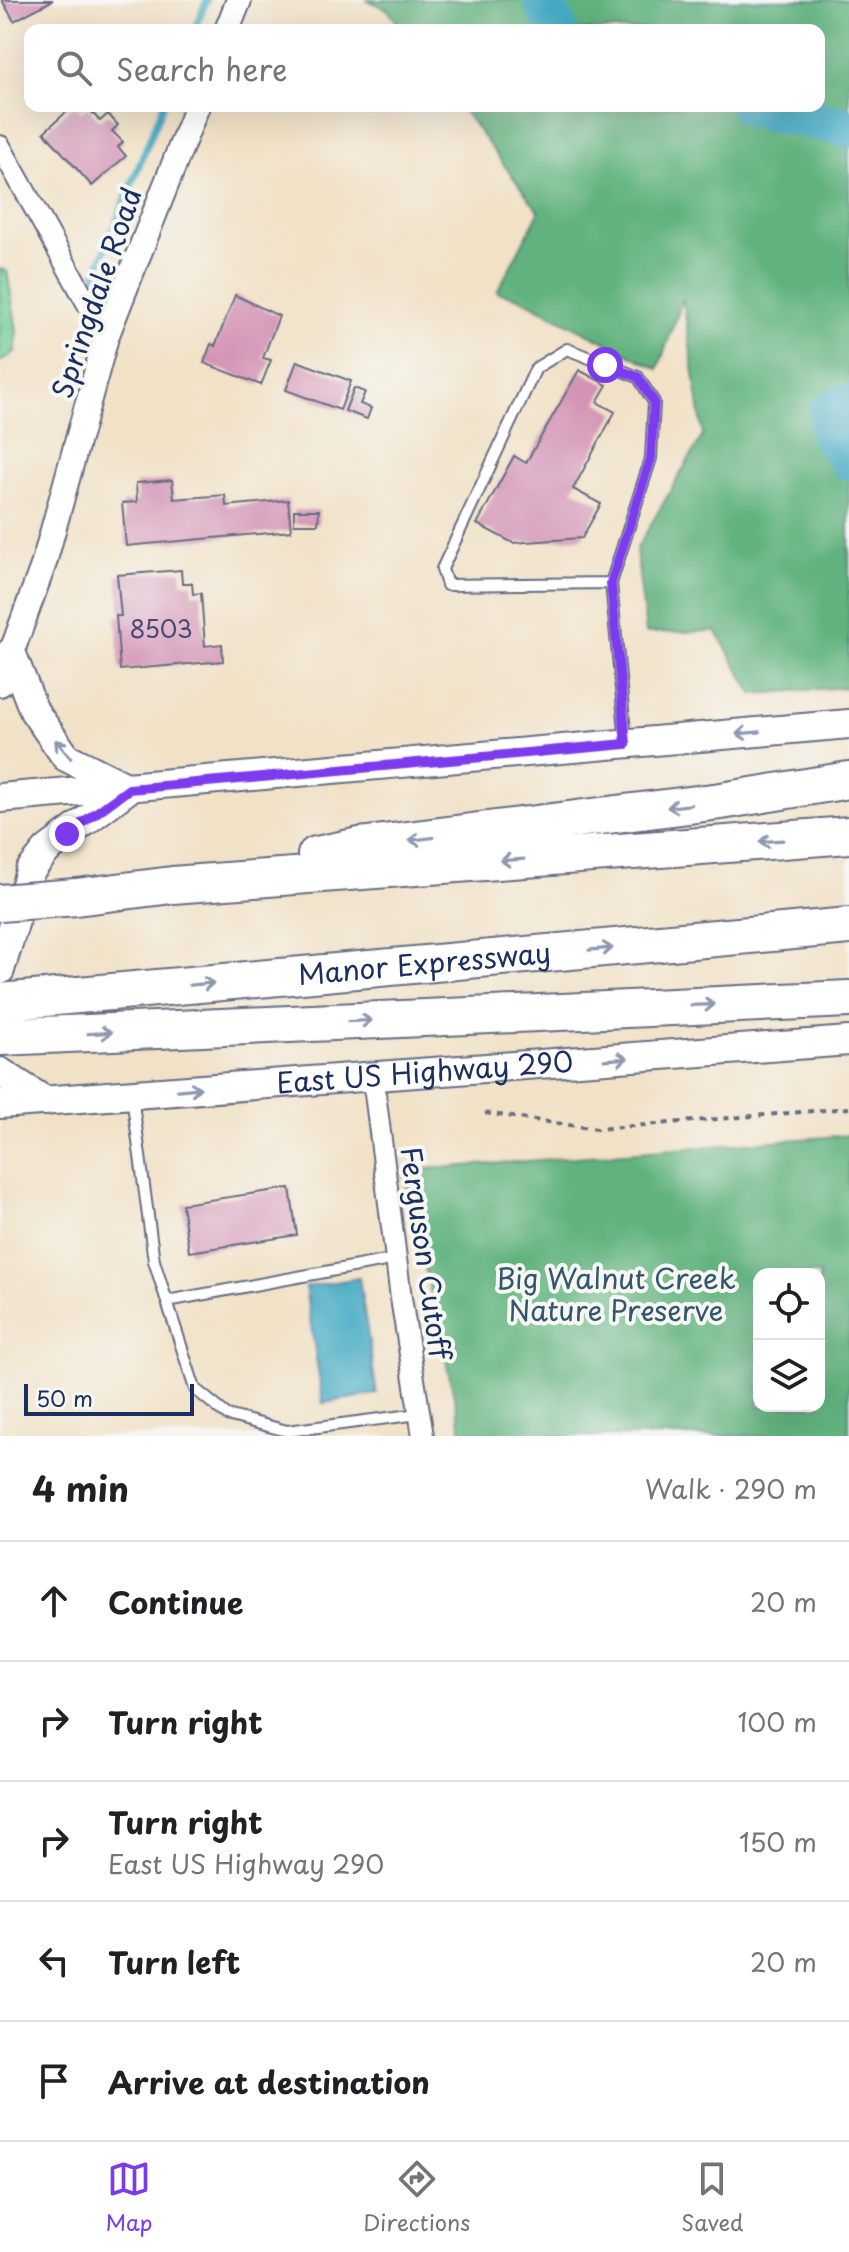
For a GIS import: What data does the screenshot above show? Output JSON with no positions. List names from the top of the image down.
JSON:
{
  "streets": {
    "highway": ["Manor Expressway"],
    "main road": ["East US Highway 290"],
    "street": ["Springdale Road", "Ferguson Cutoff"]
  },
  "crossings": [
    ["East US Highway 290", "Ferguson Cutoff"]
  ],
  "one_way": ["East US Highway 290"],
  "parks": ["Big Walnut Creek Nature Preserve"],
  "house_numbers": ["8503"],
  "scale_bar": "50 m",
  "page": {
    "search": "Search here",
    "scale": "50 m",
    "heading": ["4 min", "Walk · 290 m"],
    "list": [
      ["Continue", "20 m"],
      ["Turn right", "100 m"],
      ["Turn right", "East US Highway 290", "150 m"],
      ["Turn left", "20 m"],
      "Arrive at destination"
    ],
    "nav": ["Map", "Directions", "Saved"]
  }
}
